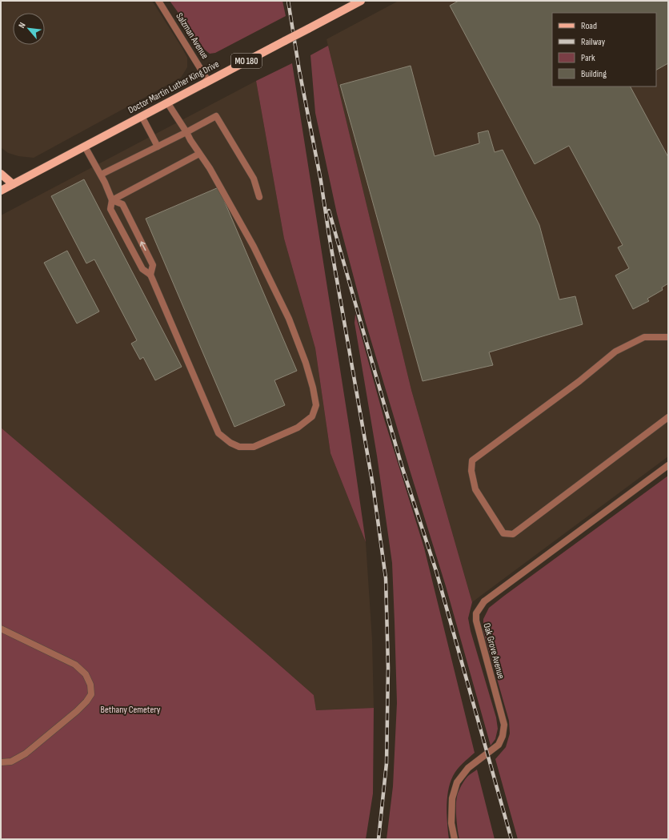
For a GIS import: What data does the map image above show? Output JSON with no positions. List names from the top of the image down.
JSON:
{
  "streets": {
    "main road": ["MO 180", "Doctor Martin Luther King Drive"],
    "street": ["Salzman Avenue", "Oak Grove Avenue"]
  },
  "crossings": [
    ["Salzman Avenue", "Doctor Martin Luther King Drive"],
    ["MO 180", "Doctor Martin Luther King Drive"]
  ],
  "parks": ["Bethany Cemetery"],
  "legend": [
    "Road",
    "Railway",
    "Park",
    "Building"
  ],
  "north": "top left"
}
